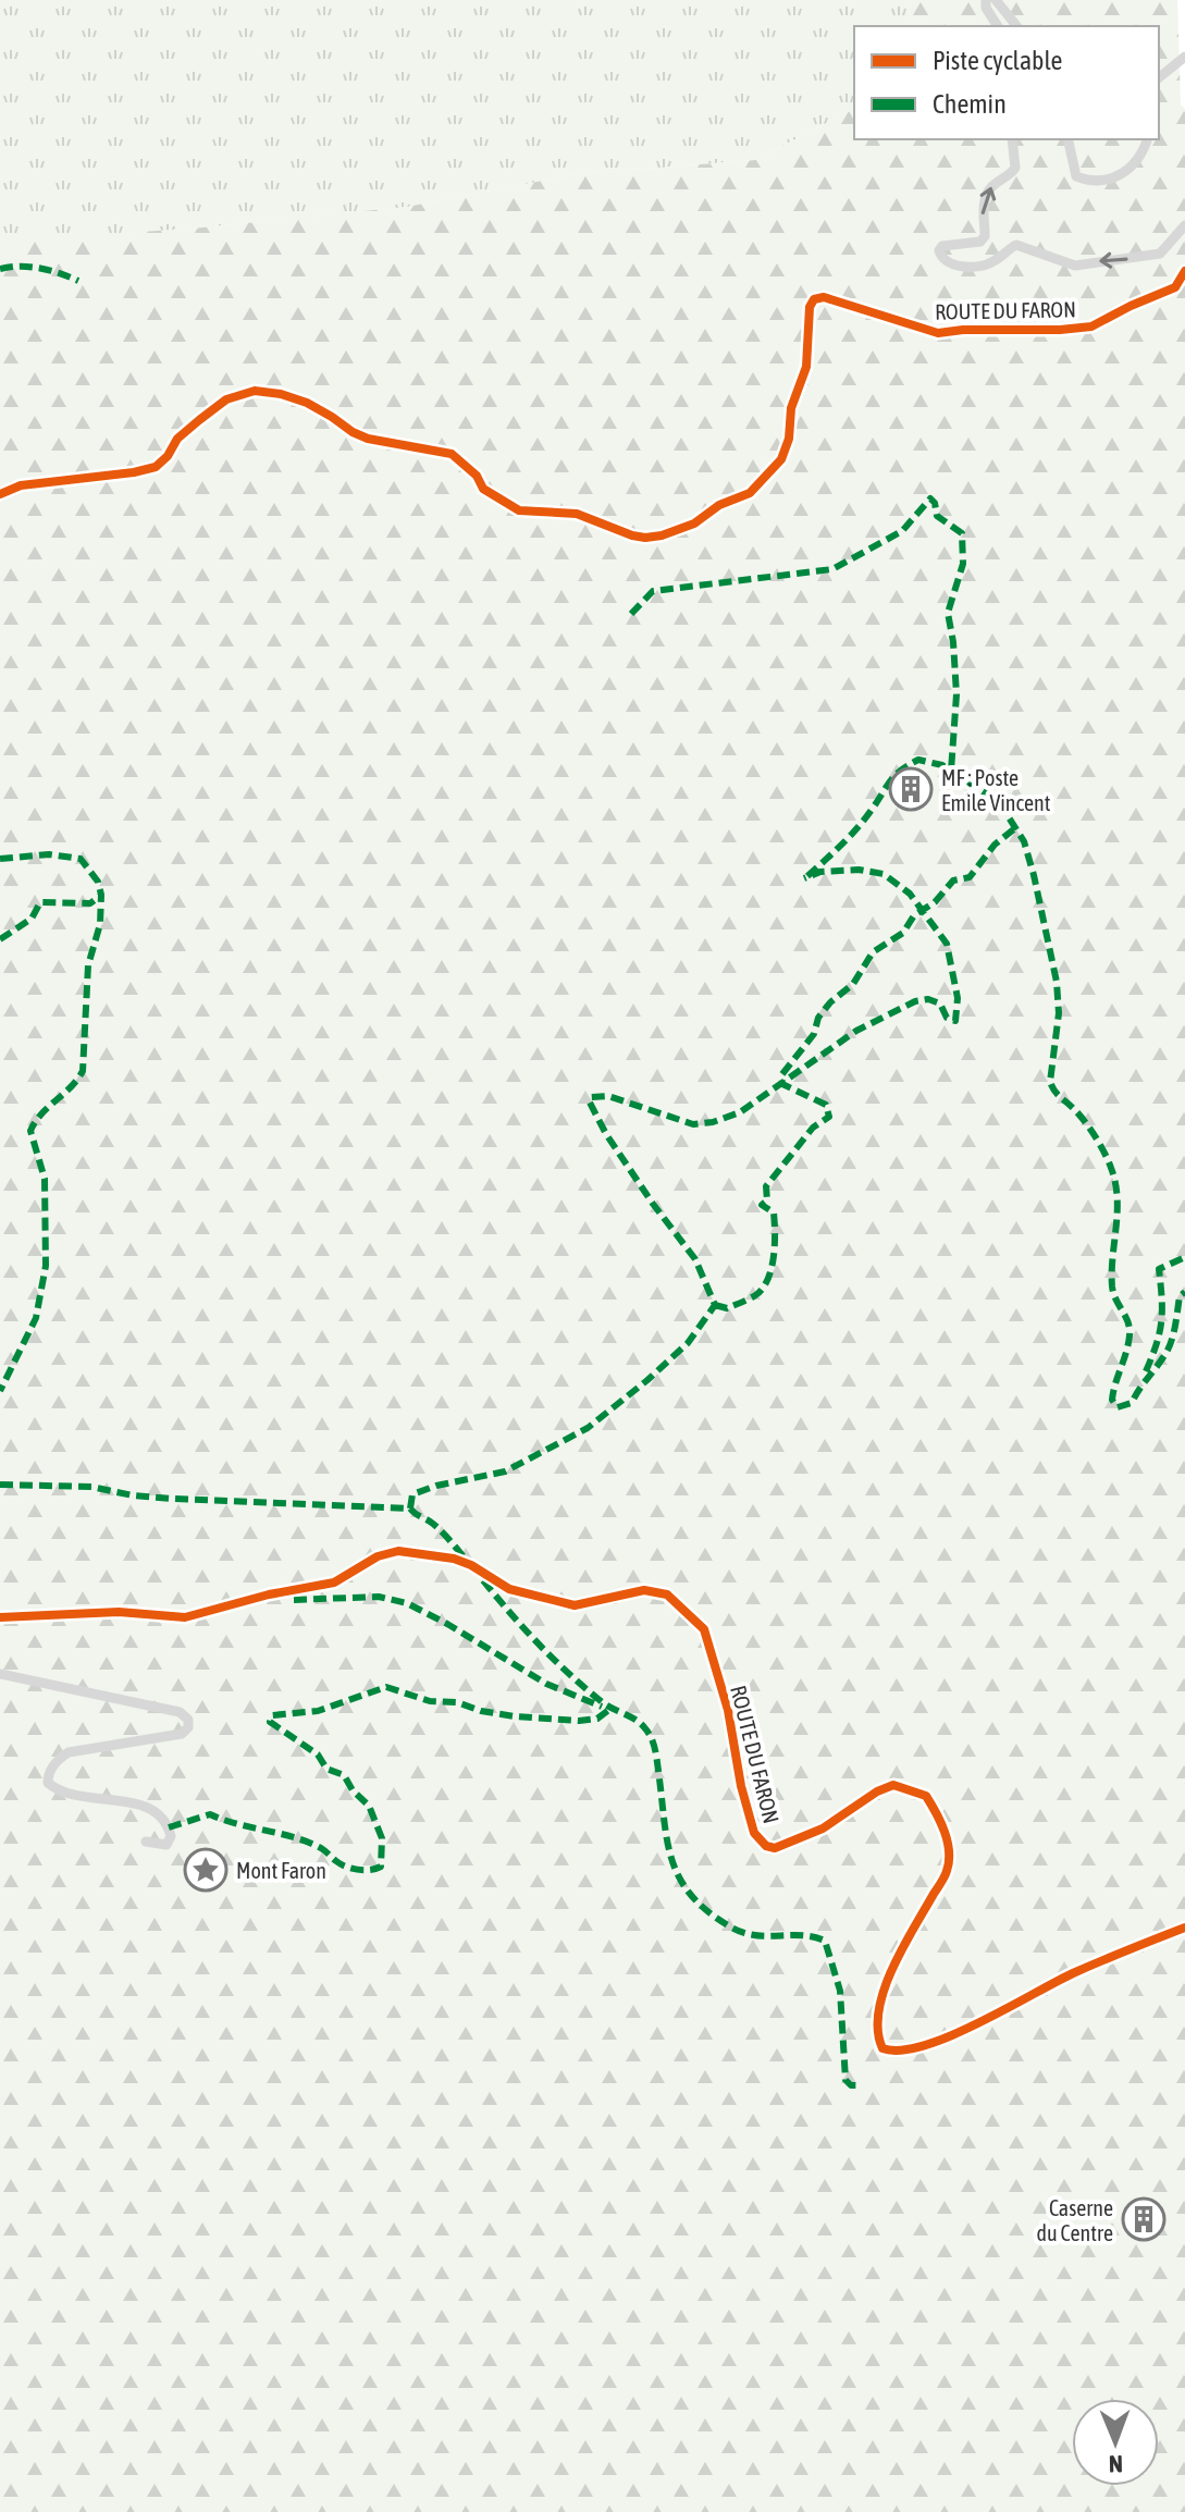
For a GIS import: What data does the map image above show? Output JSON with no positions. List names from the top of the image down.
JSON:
{
  "streets": {
    "street": ["ROUTE DU FARON"]
  },
  "places": {
    "building": ["MF : Poste Emile Vincent", "Caserne du Centre"],
    "place": ["Mont Faron"]
  },
  "legend": ["Piste cyclable", "Chemin"],
  "north": "bottom"
}
